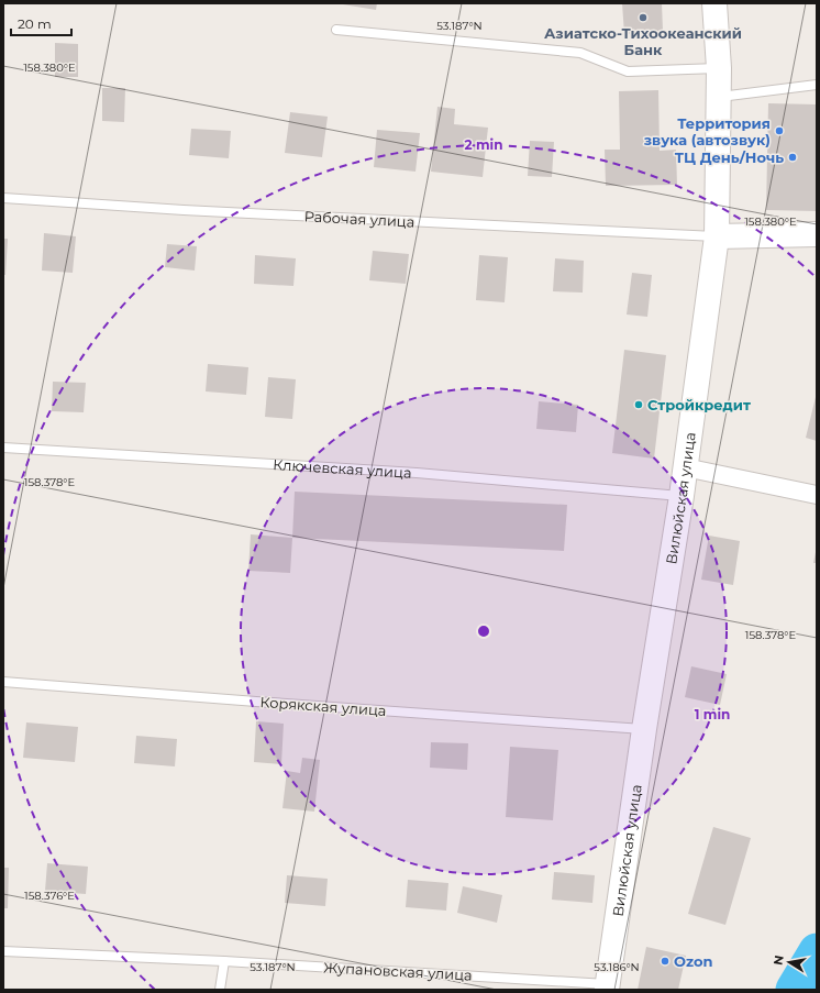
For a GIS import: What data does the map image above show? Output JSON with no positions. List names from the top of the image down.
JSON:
{
  "streets": {
    "street": ["Вилюйская улица"],
    "lane": [
      "Рабочая улица",
      "Ключевская улица",
      "Корякская улица",
      "Жупановская улица"
    ]
  },
  "crossings": [
    ["Рабочая улица", "Вилюйская улица"],
    ["Ключевская улица", "Вилюйская улица"],
    ["Вилюйская улица", "Корякская улица"],
    ["Вилюйская улица", "Жупановская улица"]
  ],
  "places": [
    "Азиатско-Тихоокеанский Банк",
    "Территория звука (автозвук)",
    "ТЦ День/Ночь",
    "Стройкредит",
    "Ozon"
  ],
  "scale_bar": "20 m",
  "north": "left",
  "coordinates": [
    "53.187°N",
    "158.380°E",
    "158.378°E",
    "158.376°E",
    "53.186°N"
  ],
  "rings": ["2 min", "1 min"]
}
